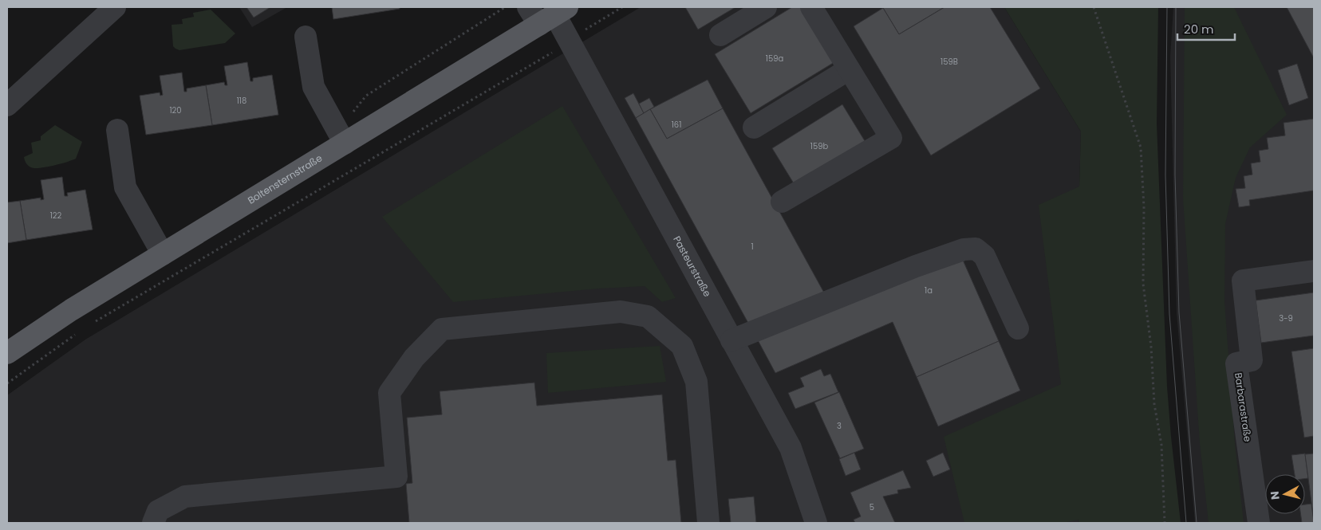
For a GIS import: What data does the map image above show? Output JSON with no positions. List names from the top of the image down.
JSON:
{
  "streets": {
    "main road": ["Boltensternstraße"],
    "street": ["Pasteurstraße", "Barbarastraße"]
  },
  "crossings": [
    ["Boltensternstraße", "Pasteurstraße"]
  ],
  "house_numbers": [
    "159a",
    "159B",
    "118",
    "120",
    "161",
    "159b",
    "122",
    "1",
    "1a",
    "3-9",
    "3",
    "5"
  ],
  "scale_bar": "20 m",
  "north": "left"
}
